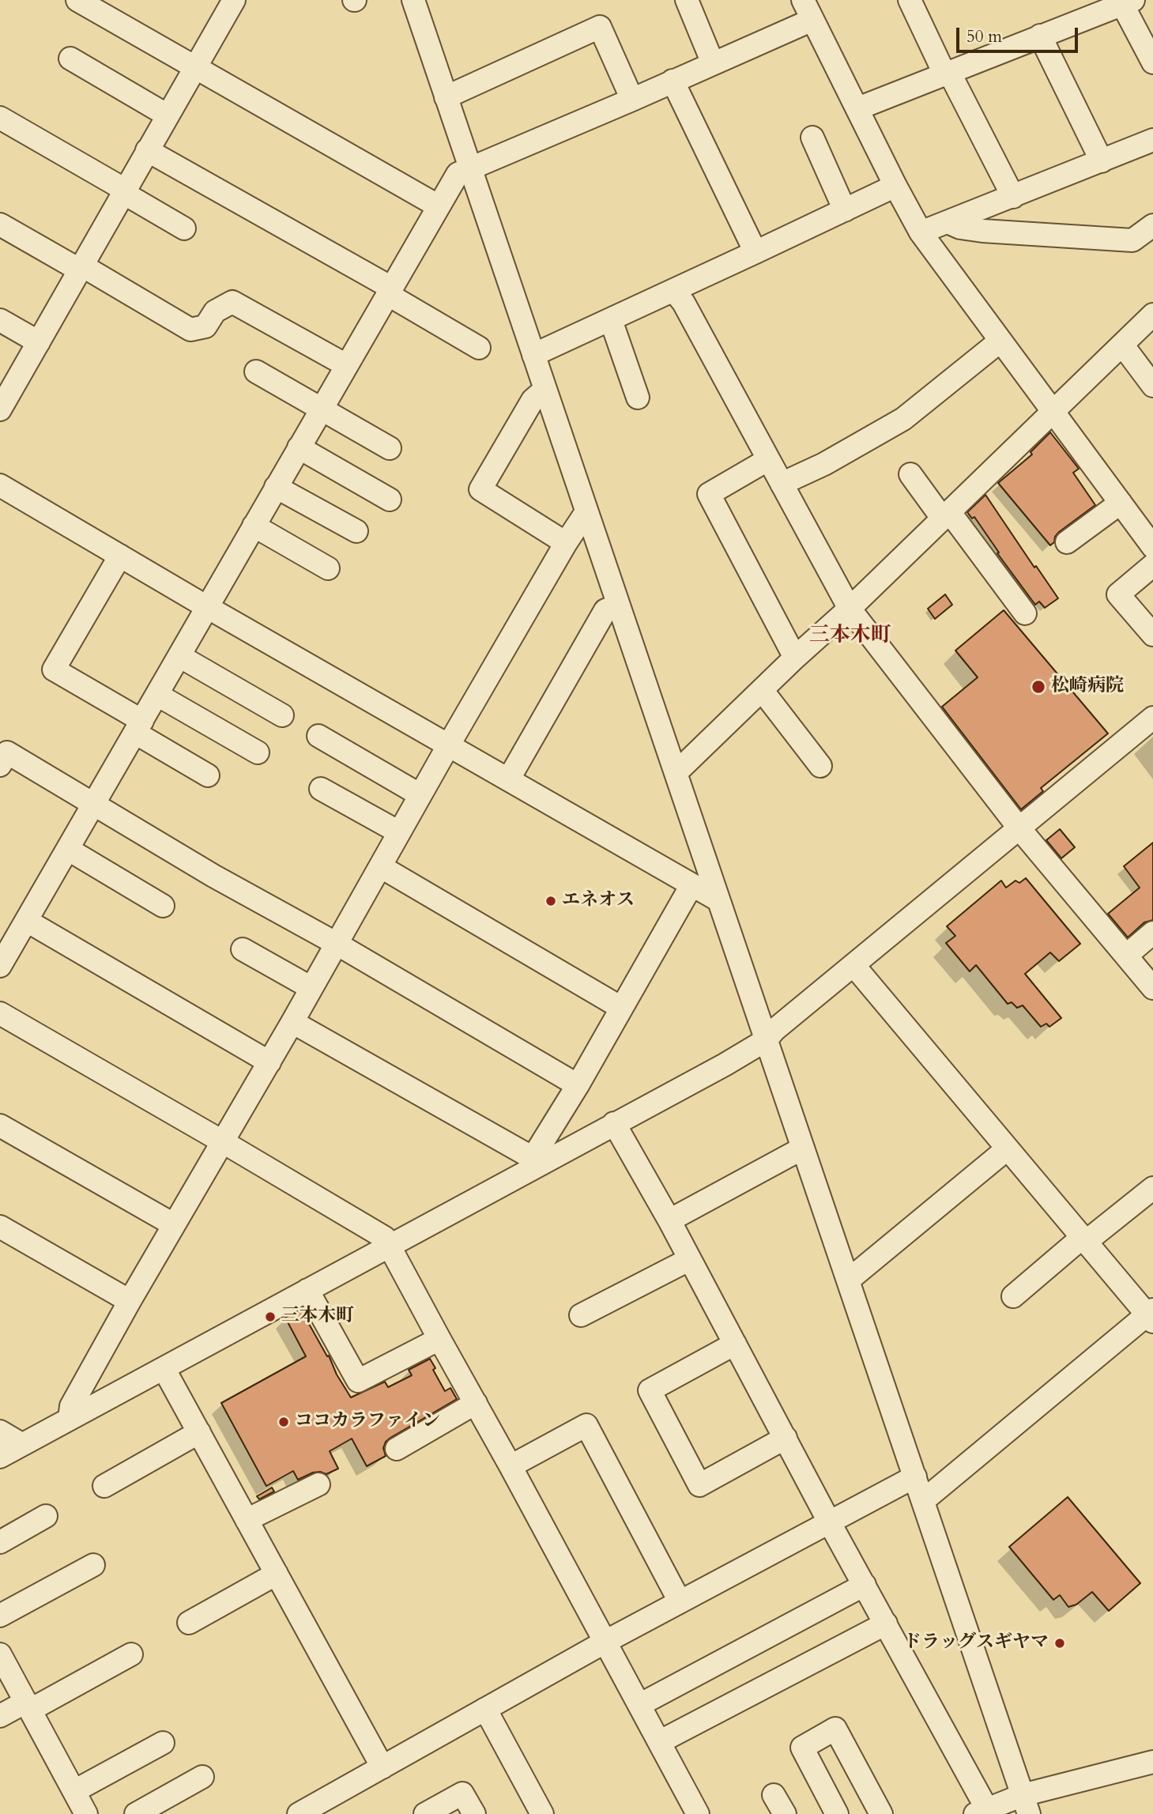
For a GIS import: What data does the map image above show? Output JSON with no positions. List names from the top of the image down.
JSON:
{
  "districts": ["三本木町"],
  "places": [
    "松崎病院",
    "エネオス",
    "三本木町",
    "ココカラファイン",
    "ドラッグスギヤマ"
  ],
  "scale_bar": "50 m"
}
